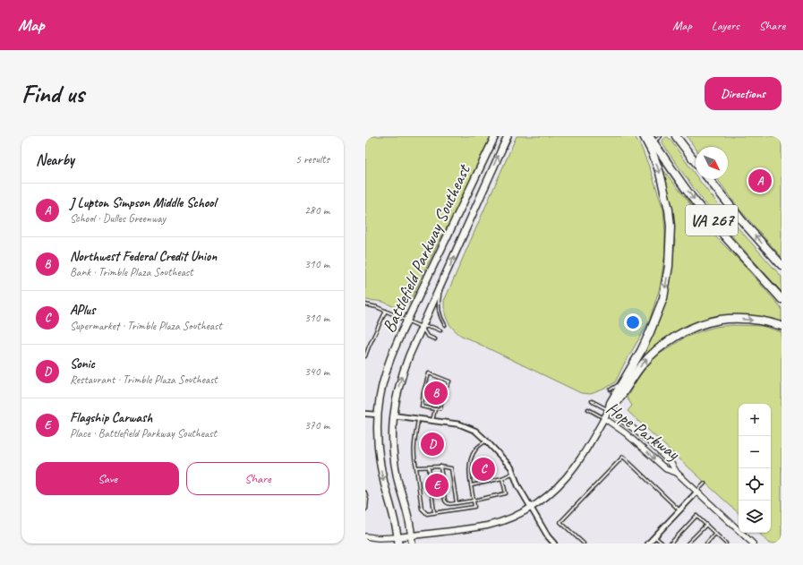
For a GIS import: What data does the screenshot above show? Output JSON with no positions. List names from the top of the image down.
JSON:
{
  "streets": {
    "highway": ["VA 267"],
    "main road": ["Battlefield Parkway Southeast"],
    "street": ["Hope Parkway"]
  },
  "one_way": ["Hope Parkway"],
  "north": "bottom right",
  "page": {
    "header": "Map",
    "nav": ["Map", "Layers", "Share"],
    "buttons": [
      "Directions",
      ["Save", "Share"]
    ],
    "title": "Find us",
    "heading": ["Nearby", "5 results"],
    "pins": [
      "A",
      "B",
      "D",
      "C",
      "E"
    ],
    "list": [
      {
        "mark": "A",
        "name": "J Lupton Simpson Middle School",
        "note": "School · Dulles Greenway",
        "value": "280 m"
      },
      {
        "mark": "B",
        "name": "Northwest Federal Credit Union",
        "note": "Bank · Trimble Plaza Southeast",
        "value": "310 m"
      },
      {
        "mark": "C",
        "name": "APlus",
        "note": "Supermarket · Trimble Plaza Southeast",
        "value": "310 m"
      },
      {
        "mark": "D",
        "name": "Sonic",
        "note": "Restaurant · Trimble Plaza Southeast",
        "value": "340 m"
      },
      {
        "mark": "E",
        "name": "Flagship Carwash",
        "note": "Place · Battlefield Parkway Southeast",
        "value": "370 m"
      }
    ],
    "map_buttons": ["+", "−"]
  }
}
